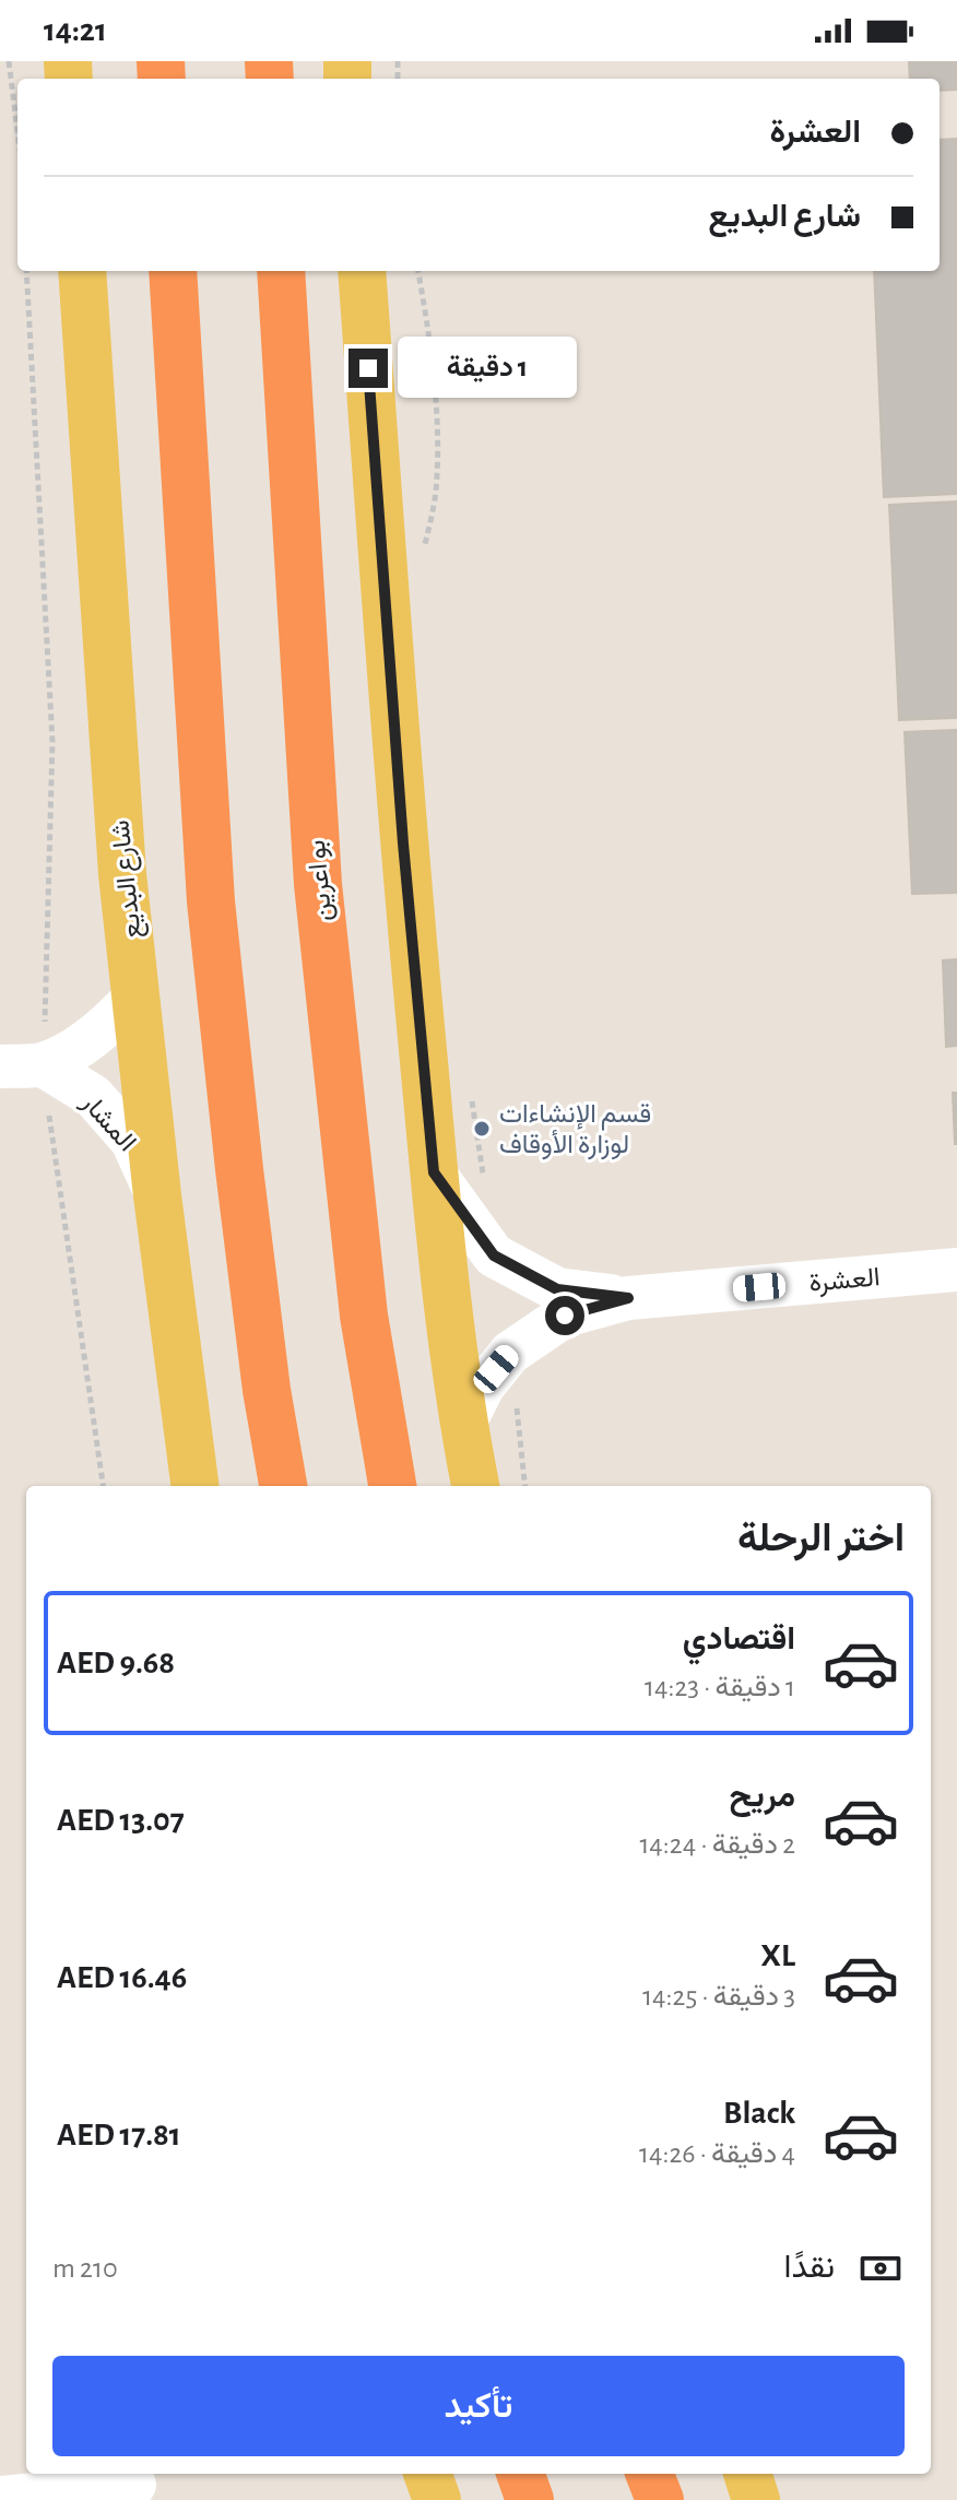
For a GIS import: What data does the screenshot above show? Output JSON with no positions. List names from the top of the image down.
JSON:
{
  "streets": {
    "highway": ["بو اعرين"],
    "main road": ["شارع البديع"],
    "street": ["المشار", "العشرة"]
  },
  "crossings": [
    ["شارع البديع", "المشار"]
  ],
  "places": ["قسم الإنشاءات لوزارة الأوقاف"],
  "page": {
    "status": "14:21",
    "banner": ["العشرة", "شارع البديع"],
    "bubble": "1 دقيقة",
    "heading": "اختر الرحلة",
    "list": [
      {
        "name": "اقتصادي",
        "note": "1 دقيقة · 14:23",
        "value": "AED 9.68"
      },
      {
        "name": "مريح",
        "note": "2 دقيقة · 14:24",
        "value": "AED 13.07"
      },
      {
        "name": "XL",
        "note": "3 دقيقة · 14:25",
        "value": "AED 16.46"
      },
      {
        "name": "Black",
        "note": "4 دقيقة · 14:26",
        "value": "AED 17.81"
      }
    ],
    "pay": ["نقدًا", "210 m"],
    "buttons": "تأكيد"
  }
}
